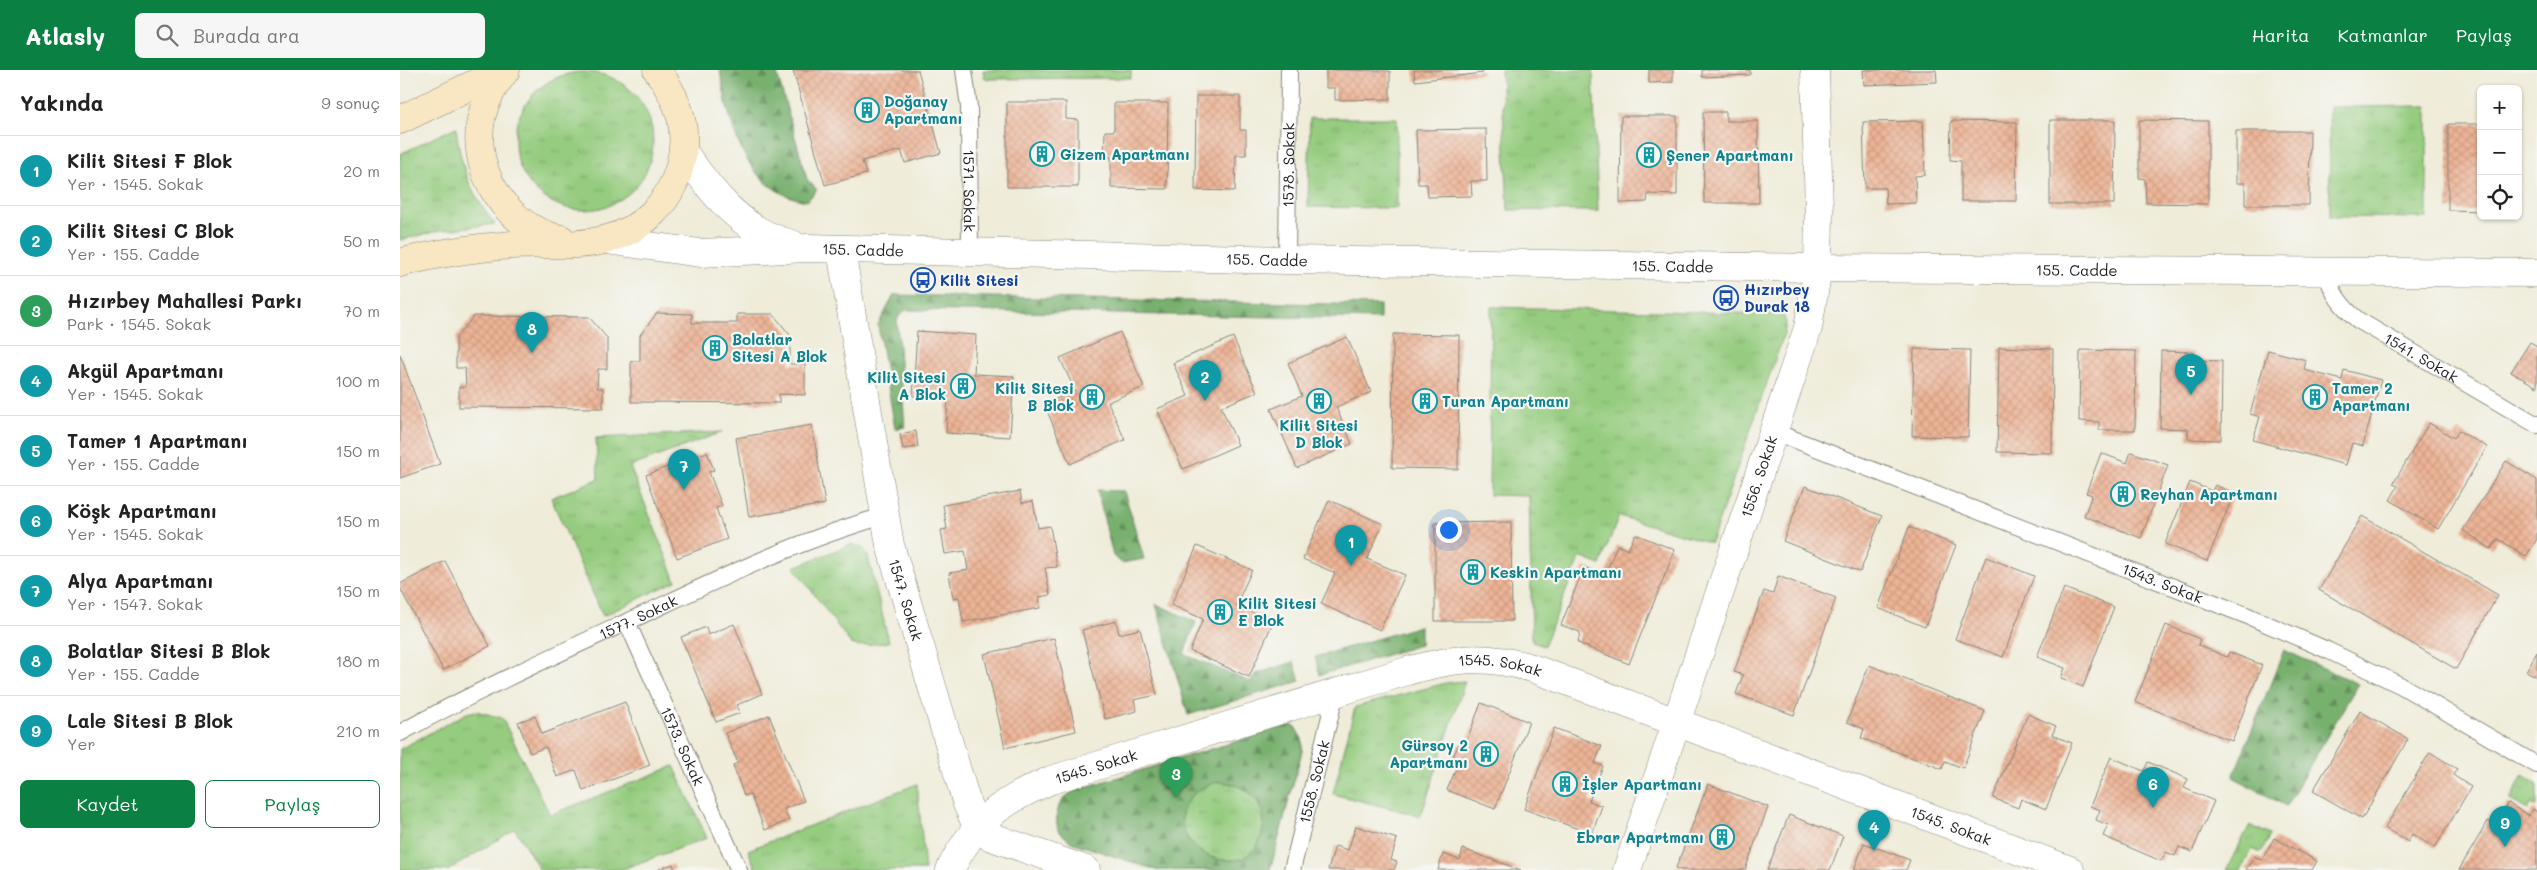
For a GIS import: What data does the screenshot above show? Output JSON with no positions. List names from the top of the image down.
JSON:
{
  "streets": {
    "street": [
      "155. Cadde",
      "1556. Sokak",
      "1547. Sokak",
      "1545. Sokak"
    ],
    "lane": [
      "1578. Sokak",
      "1571. Sokak",
      "1541. Sokak",
      "1543. Sokak",
      "1577. Sokak",
      "1573. Sokak",
      "1558. Sokak"
    ]
  },
  "crossings": [
    ["1578. Sokak", "155. Cadde"],
    ["1571. Sokak", "155. Cadde"],
    ["155. Cadde", "1541. Sokak"],
    ["155. Cadde", "1556. Sokak"],
    ["155. Cadde", "1547. Sokak"],
    ["1556. Sokak", "1543. Sokak"],
    ["1556. Sokak", "1545. Sokak"],
    ["1547. Sokak", "1577. Sokak"],
    ["1547. Sokak", "1545. Sokak"],
    ["1577. Sokak", "1573. Sokak"],
    ["1545. Sokak", "1558. Sokak"]
  ],
  "places": {
    "building": [
      "Doğanay Apartmanı",
      "Gizem Apartmanı",
      "Şener Apartmanı",
      "Bolatlar Sitesi A Blok",
      "Kilit Sitesi A Blok",
      "Kilit Sitesi B Blok",
      "Tamer 2 Apartmanı",
      "Kilit Sitesi D Blok",
      "Turan Apartmanı",
      "Reyhan Apartmanı",
      "Keskin Apartmanı",
      "Kilit Sitesi E Blok",
      "Gürsoy 2 Apartmanı",
      "İşler Apartmanı",
      "Ebrar Apartmanı"
    ],
    "bus stop": ["Kilit Sitesi", "Hızırbey Durak 18"]
  },
  "page": {
    "header": "Atlasly",
    "search": "Burada ara",
    "nav": ["Harita", "Katmanlar", "Paylaş"],
    "heading": ["Yakında", "9 sonuç"],
    "map_buttons": ["+", "−"],
    "list": [
      {
        "mark": "1",
        "name": "Kilit Sitesi F Blok",
        "note": "Yer · 1545. Sokak",
        "value": "20 m"
      },
      {
        "mark": "2",
        "name": "Kilit Sitesi C Blok",
        "note": "Yer · 155. Cadde",
        "value": "50 m"
      },
      {
        "mark": "3",
        "name": "Hızırbey Mahallesi Parkı",
        "note": "Park · 1545. Sokak",
        "value": "70 m"
      },
      {
        "mark": "4",
        "name": "Akgül Apartmanı",
        "note": "Yer · 1545. Sokak",
        "value": "100 m"
      },
      {
        "mark": "5",
        "name": "Tamer 1 Apartmanı",
        "note": "Yer · 155. Cadde",
        "value": "150 m"
      },
      {
        "mark": "6",
        "name": "Köşk Apartmanı",
        "note": "Yer · 1545. Sokak",
        "value": "150 m"
      },
      {
        "mark": "7",
        "name": "Alya Apartmanı",
        "note": "Yer · 1547. Sokak",
        "value": "150 m"
      },
      {
        "mark": "8",
        "name": "Bolatlar Sitesi B Blok",
        "note": "Yer · 155. Cadde",
        "value": "180 m"
      },
      {
        "mark": "9",
        "name": "Lale Sitesi B Blok",
        "note": "Yer",
        "value": "210 m"
      }
    ],
    "pins": [
      "8",
      "5",
      "2",
      "7",
      "1",
      "3",
      "6",
      "9",
      "4"
    ],
    "buttons": ["Kaydet", "Paylaş"]
  }
}
